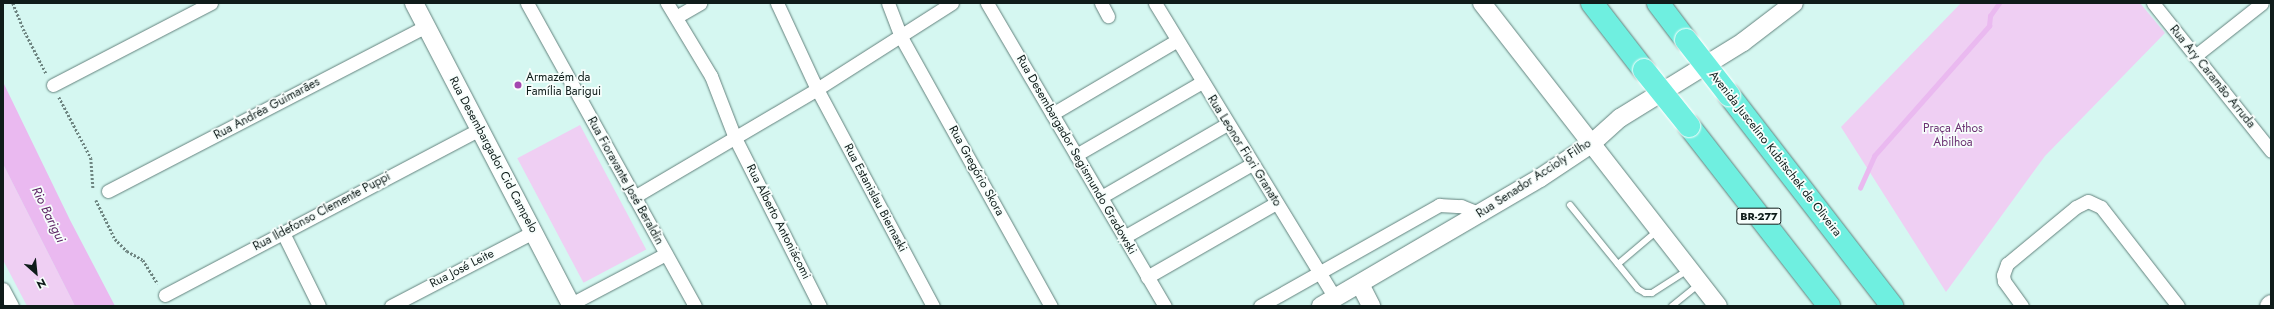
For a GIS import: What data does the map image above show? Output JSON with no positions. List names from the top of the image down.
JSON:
{
  "streets": {
    "highway": ["Avenida Juscelino Kubitschek de Oliveira", "BR-277"],
    "street": [
      "Rua Ary Caramão Arruda",
      "Rua Andréa Guimarães",
      "Rua Leonor Fiori Granato",
      "Rua Desembargador Cid Campelo",
      "Rua Desembargador Segismundo Gradowski",
      "Rua Gregório Skora",
      "Rua Senador Accioly Filho",
      "Rua Fioravante José Beraldin",
      "Rua Estanislau Biernaski",
      "Rua Ildefonso Clemente Puppi",
      "Rua Alberto Antoniácomi",
      "Rua José Leite"
    ]
  },
  "crossings": [
    ["Rua Andréa Guimarães", "Rua Desembargador Cid Campelo"],
    ["Rua Leonor Fiori Granato", "Rua Senador Accioly Filho"],
    ["Rua Desembargador Cid Campelo", "Rua Ildefonso Clemente Puppi"],
    ["Rua Desembargador Cid Campelo", "Rua José Leite"]
  ],
  "water": ["Rio Barigui"],
  "parks": ["Praça Athos Abilhoa"],
  "places": ["Armazém da Família Barigui"],
  "north": "bottom right"
}
